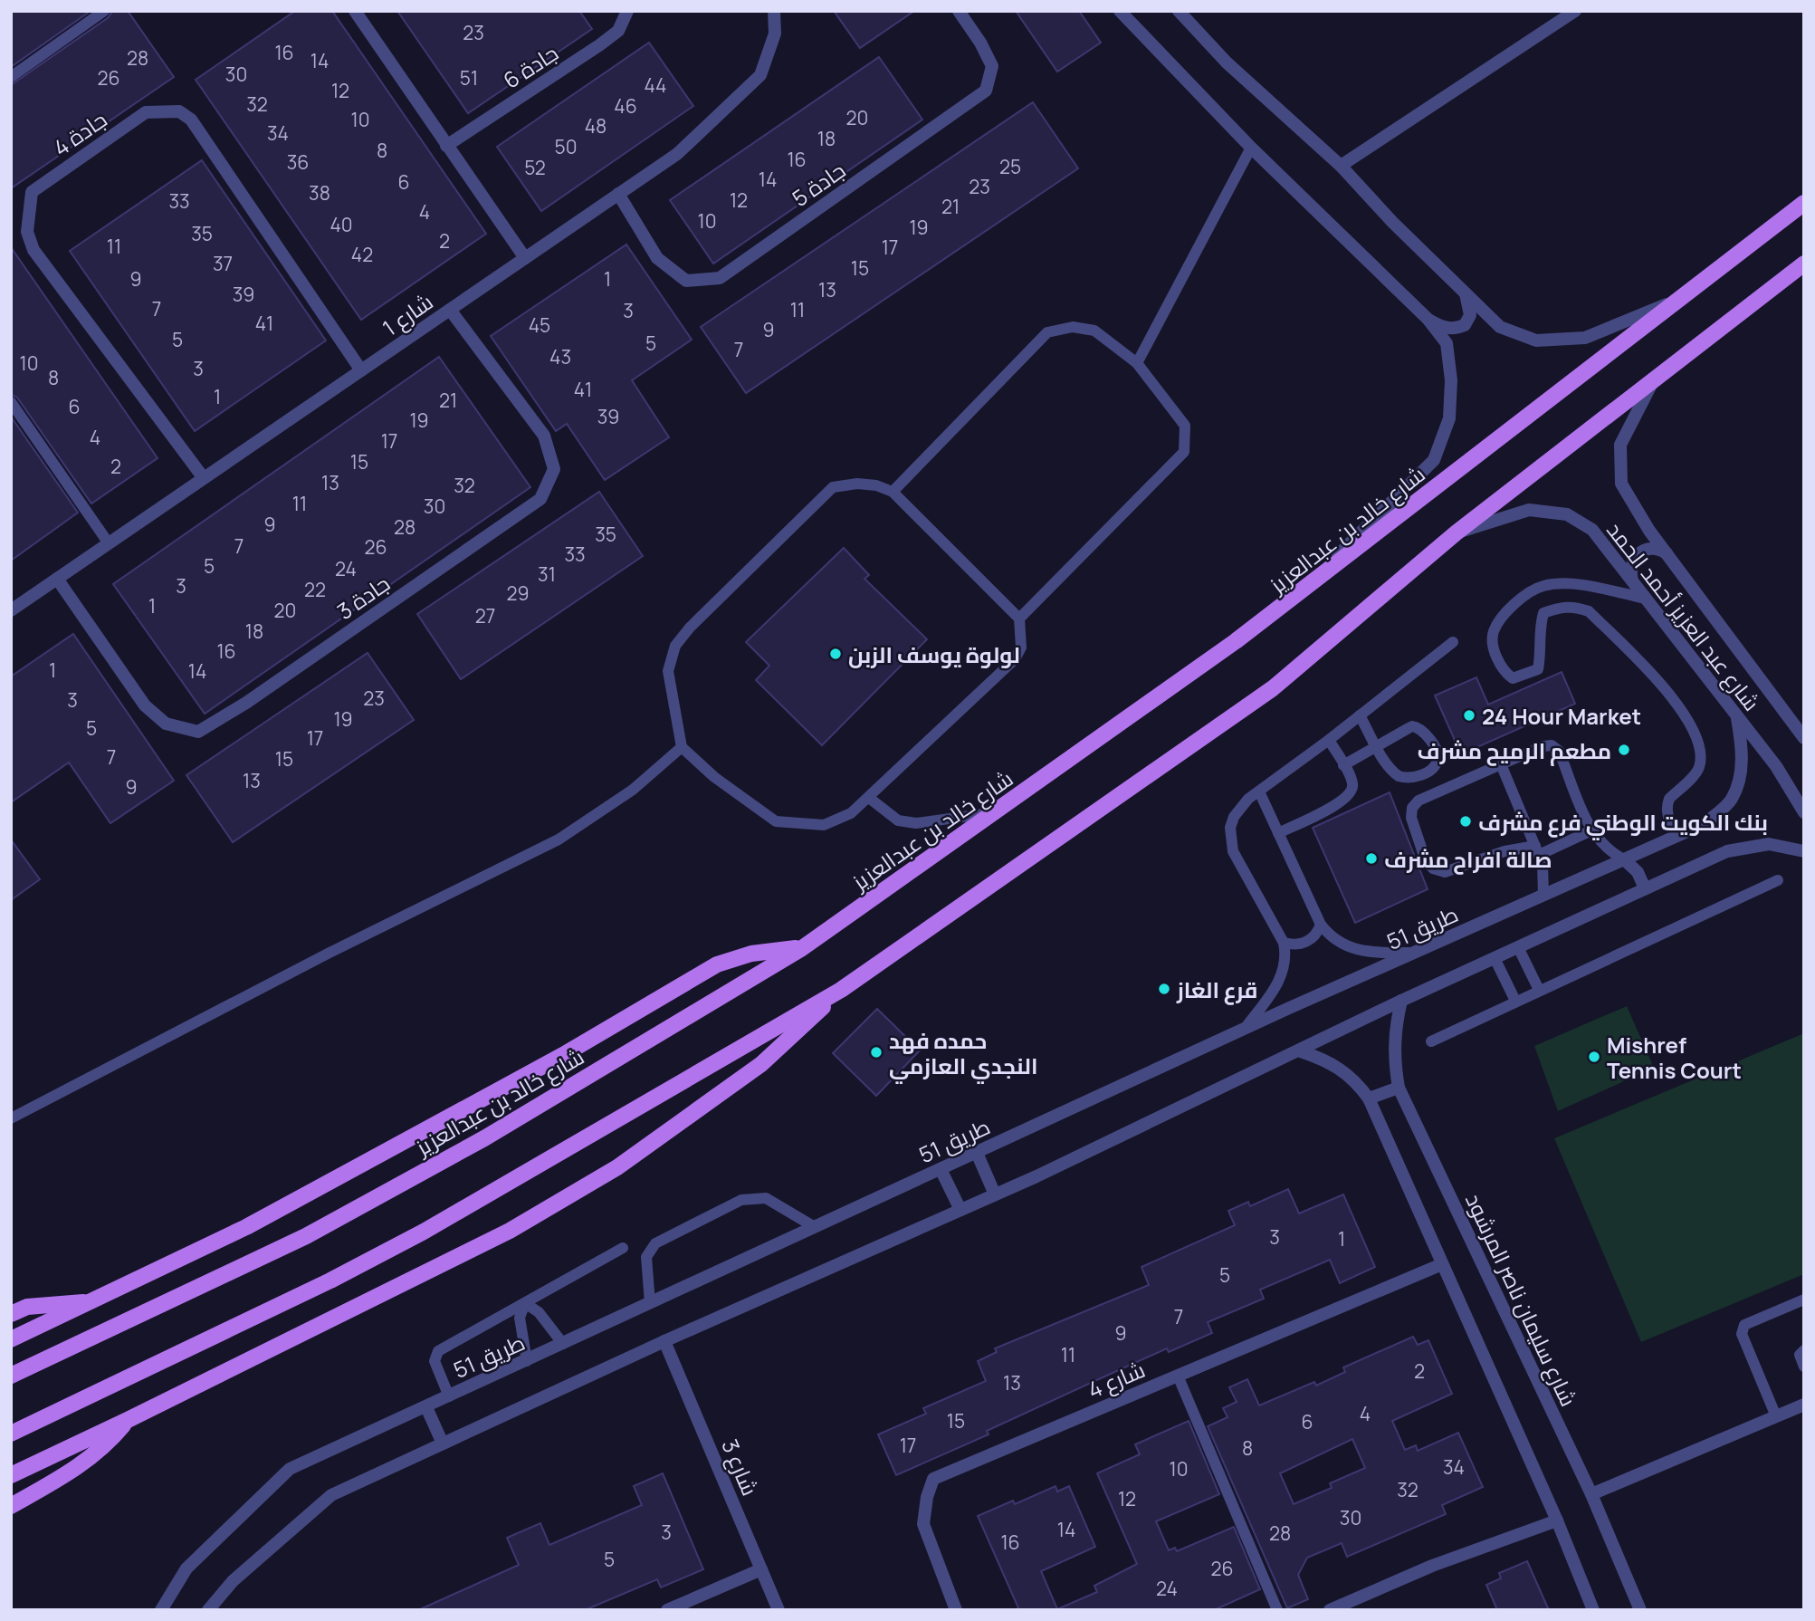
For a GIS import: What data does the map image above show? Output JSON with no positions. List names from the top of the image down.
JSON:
{
  "streets": {
    "main road": ["شارع خالد بن عبدالعزيز"],
    "street": [
      "جادة 6",
      "جادة 4",
      "جادة 5",
      "شارع 1",
      "جادة 3",
      "شارع عبد العزيز أحمد الحمد",
      "طريق 51",
      "شارع سليمان ناصر المرشود",
      "شارع 4",
      "شارع 3"
    ]
  },
  "crossings": [
    ["جادة 4", "شارع 1"],
    ["جادة 5", "شارع 1"],
    ["شارع 1", "جادة 3"],
    ["شارع عبد العزيز أحمد الحمد", "طريق 51"]
  ],
  "places": [
    "لولوة يوسف الزبن",
    "24 Hour Market",
    "مطعم الرميح مشرف",
    "بنك الكويت الوطني فرع مشرف",
    "صالة افراح مشرف",
    "قرع الغاز",
    "حمده فهد النجدي العازمي",
    "Mishref Tennis Court"
  ],
  "house_numbers": [
    "23",
    "16",
    "28",
    "14",
    "30",
    "26",
    "51",
    "44",
    "12",
    "32",
    "46",
    "20",
    "10",
    "48",
    "34",
    "18",
    "50",
    "8",
    "16",
    "36",
    "25",
    "52",
    "14",
    "6",
    "23",
    "38",
    "12",
    "33",
    "21",
    "4",
    "10",
    "40",
    "19",
    "35",
    "2",
    "11",
    "17",
    "42",
    "37",
    "15",
    "9",
    "1",
    "13",
    "39",
    "7",
    "11",
    "3",
    "41",
    "45",
    "9",
    "5",
    "5",
    "7",
    "43",
    "10",
    "3",
    "8",
    "41",
    "1",
    "21",
    "6",
    "39",
    "19",
    "4",
    "17",
    "15",
    "2",
    "13",
    "32",
    "11",
    "30",
    "9",
    "28",
    "35",
    "7",
    "26",
    "33",
    "5",
    "24",
    "31",
    "3",
    "22",
    "29",
    "1",
    "20",
    "27",
    "18",
    "16",
    "1",
    "14",
    "23",
    "3",
    "19",
    "5",
    "17",
    "7",
    "15",
    "13",
    "9",
    "3",
    "1",
    "5",
    "7",
    "9",
    "11",
    "2",
    "13",
    "4",
    "15",
    "6",
    "17",
    "8",
    "34",
    "10",
    "32",
    "12",
    "30",
    "14",
    "3",
    "28",
    "16",
    "5",
    "26",
    "24"
  ]
}
